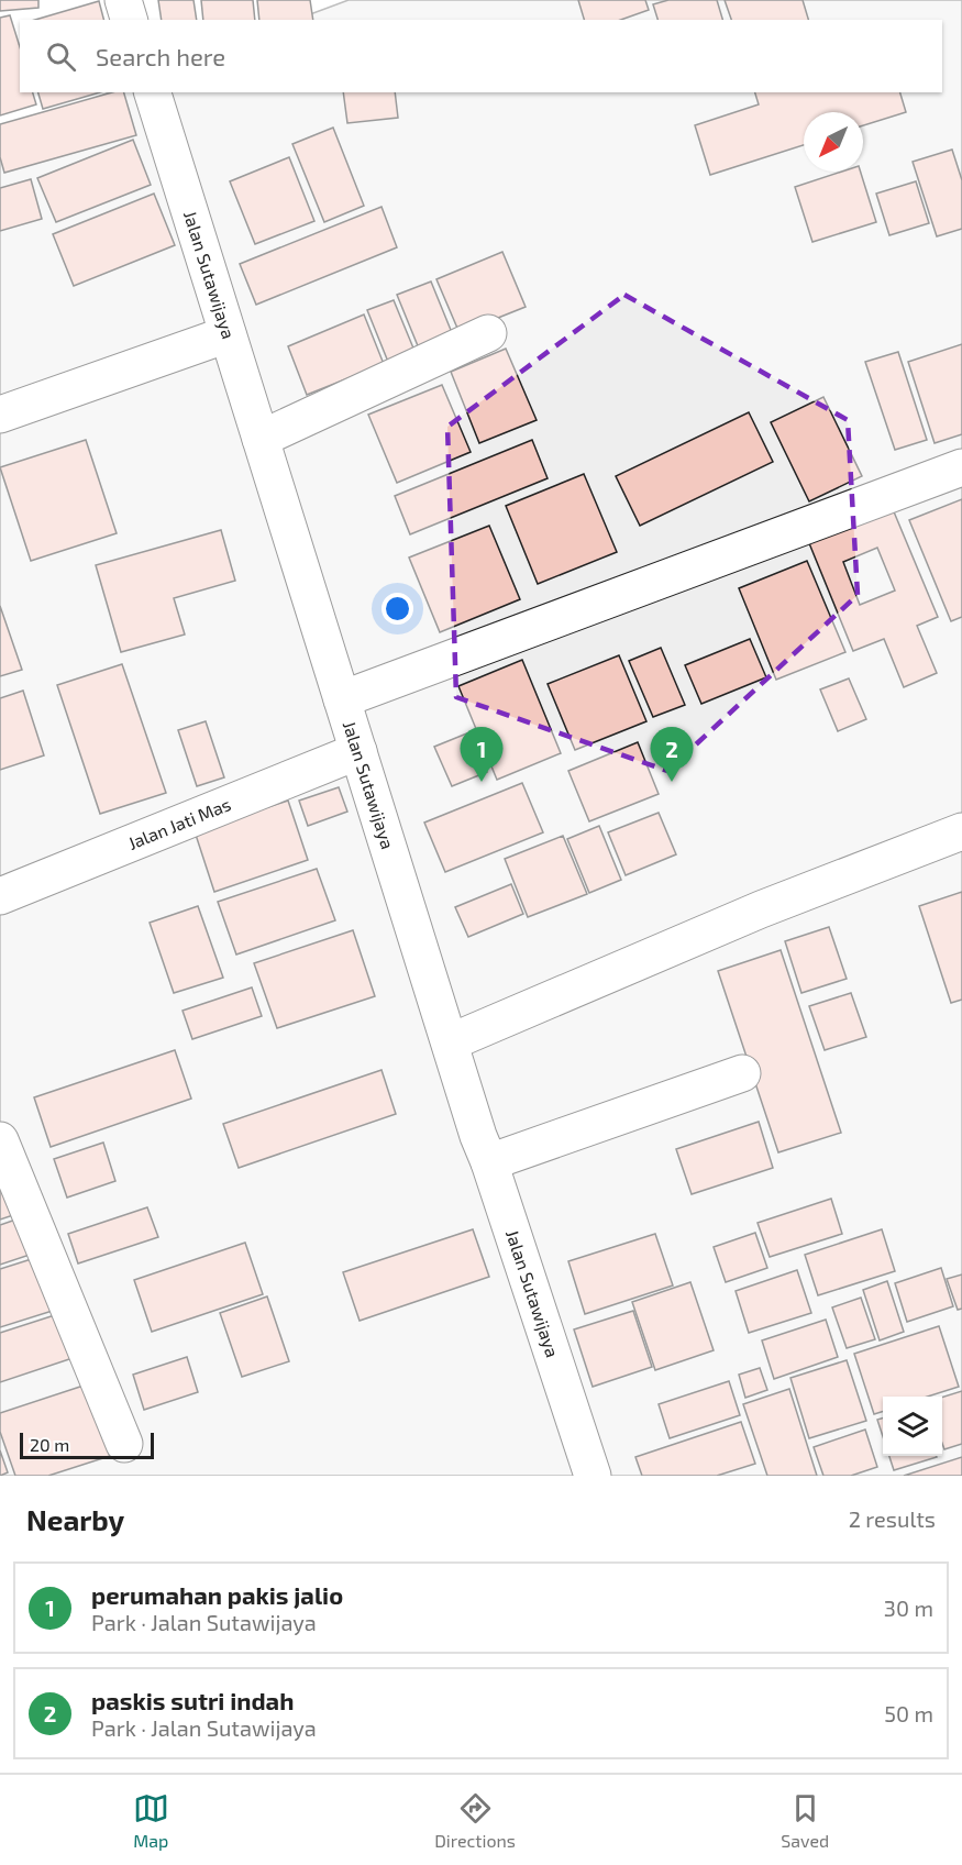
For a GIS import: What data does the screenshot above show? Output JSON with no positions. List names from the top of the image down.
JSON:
{
  "streets": {
    "street": ["Jalan Sutawijaya", "Jalan Jati Mas"]
  },
  "crossings": [
    ["Jalan Sutawijaya", "Jalan Jati Mas"]
  ],
  "scale_bar": "20 m",
  "north": "bottom left",
  "page": {
    "search": "Search here",
    "pins": ["1", "2"],
    "scale": "20 m",
    "heading": ["Nearby", "2 results"],
    "list": [
      {
        "mark": "1",
        "name": "perumahan pakis jalio",
        "note": "Park · Jalan Sutawijaya",
        "value": "30 m"
      },
      {
        "mark": "2",
        "name": "paskis sutri indah",
        "note": "Park · Jalan Sutawijaya",
        "value": "50 m"
      }
    ],
    "nav": ["Map", "Directions", "Saved"]
  }
}
